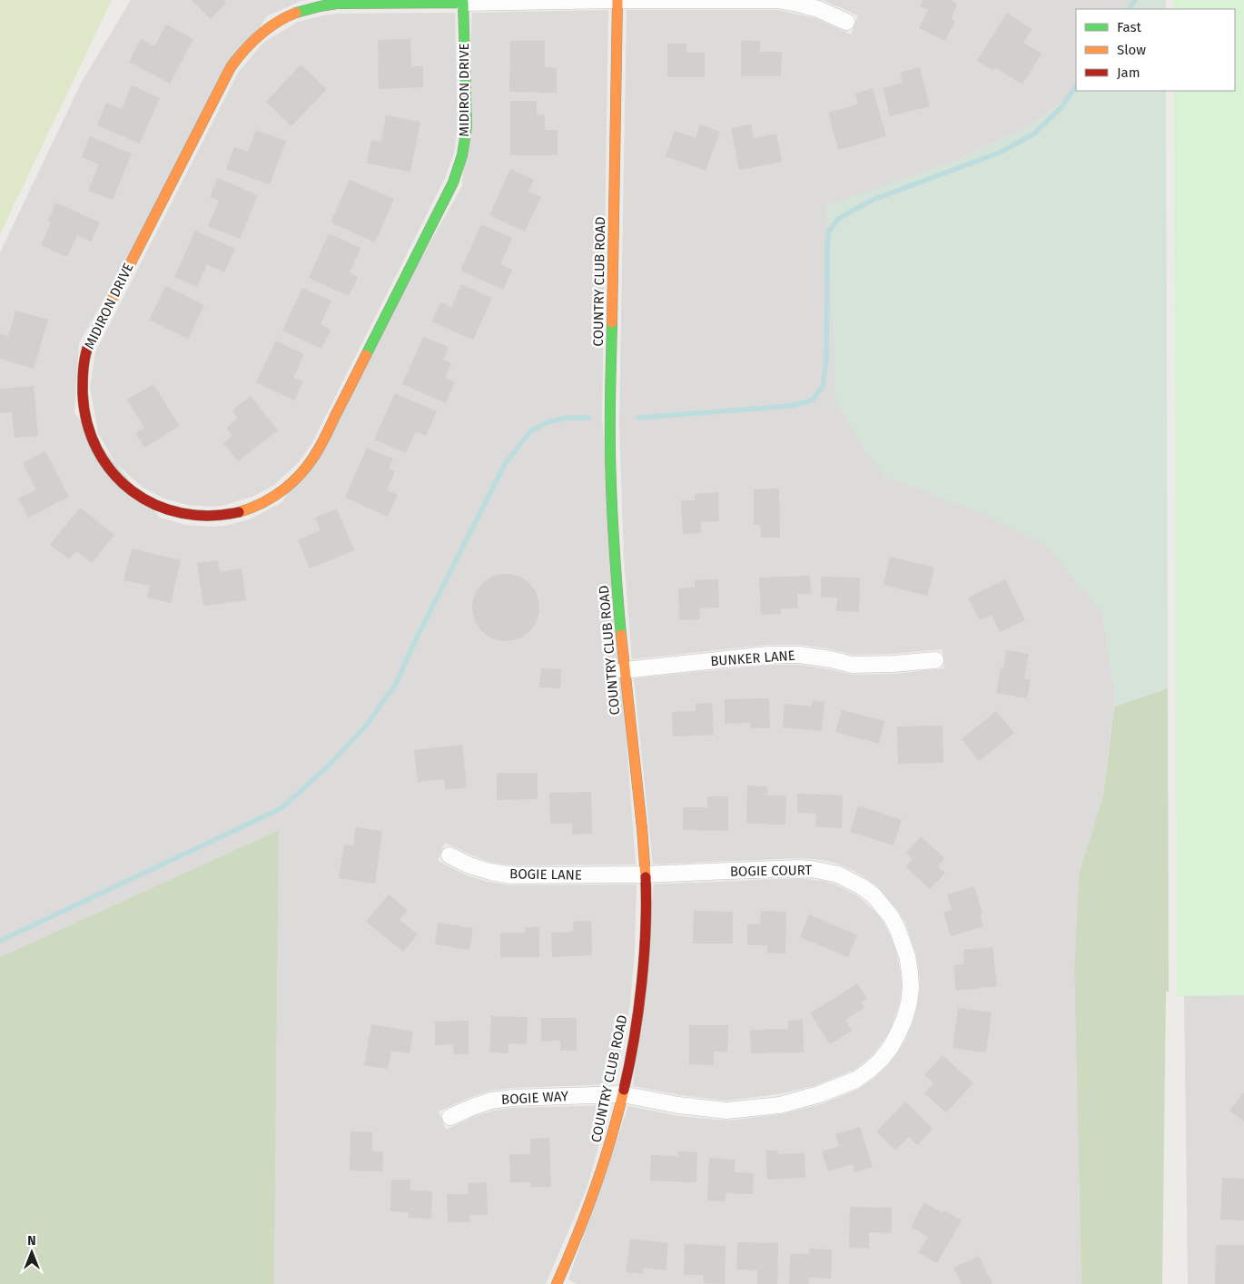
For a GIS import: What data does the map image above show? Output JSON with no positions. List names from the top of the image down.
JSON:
{
  "streets": {
    "street": [
      "MIDIRON DRIVE",
      "COUNTRY CLUB ROAD",
      "BUNKER LANE",
      "BOGIE COURT",
      "BOGIE LANE",
      "BOGIE WAY"
    ]
  },
  "crossings": [
    ["MIDIRON DRIVE", "COUNTRY CLUB ROAD"],
    ["COUNTRY CLUB ROAD", "BUNKER LANE"],
    ["COUNTRY CLUB ROAD", "BOGIE COURT"],
    ["COUNTRY CLUB ROAD", "BOGIE LANE"],
    ["COUNTRY CLUB ROAD", "BOGIE WAY"],
    ["BOGIE COURT", "BOGIE LANE"],
    ["BOGIE COURT", "BOGIE WAY"]
  ],
  "legend": ["Fast", "Slow", "Jam"],
  "north": "top"
}
